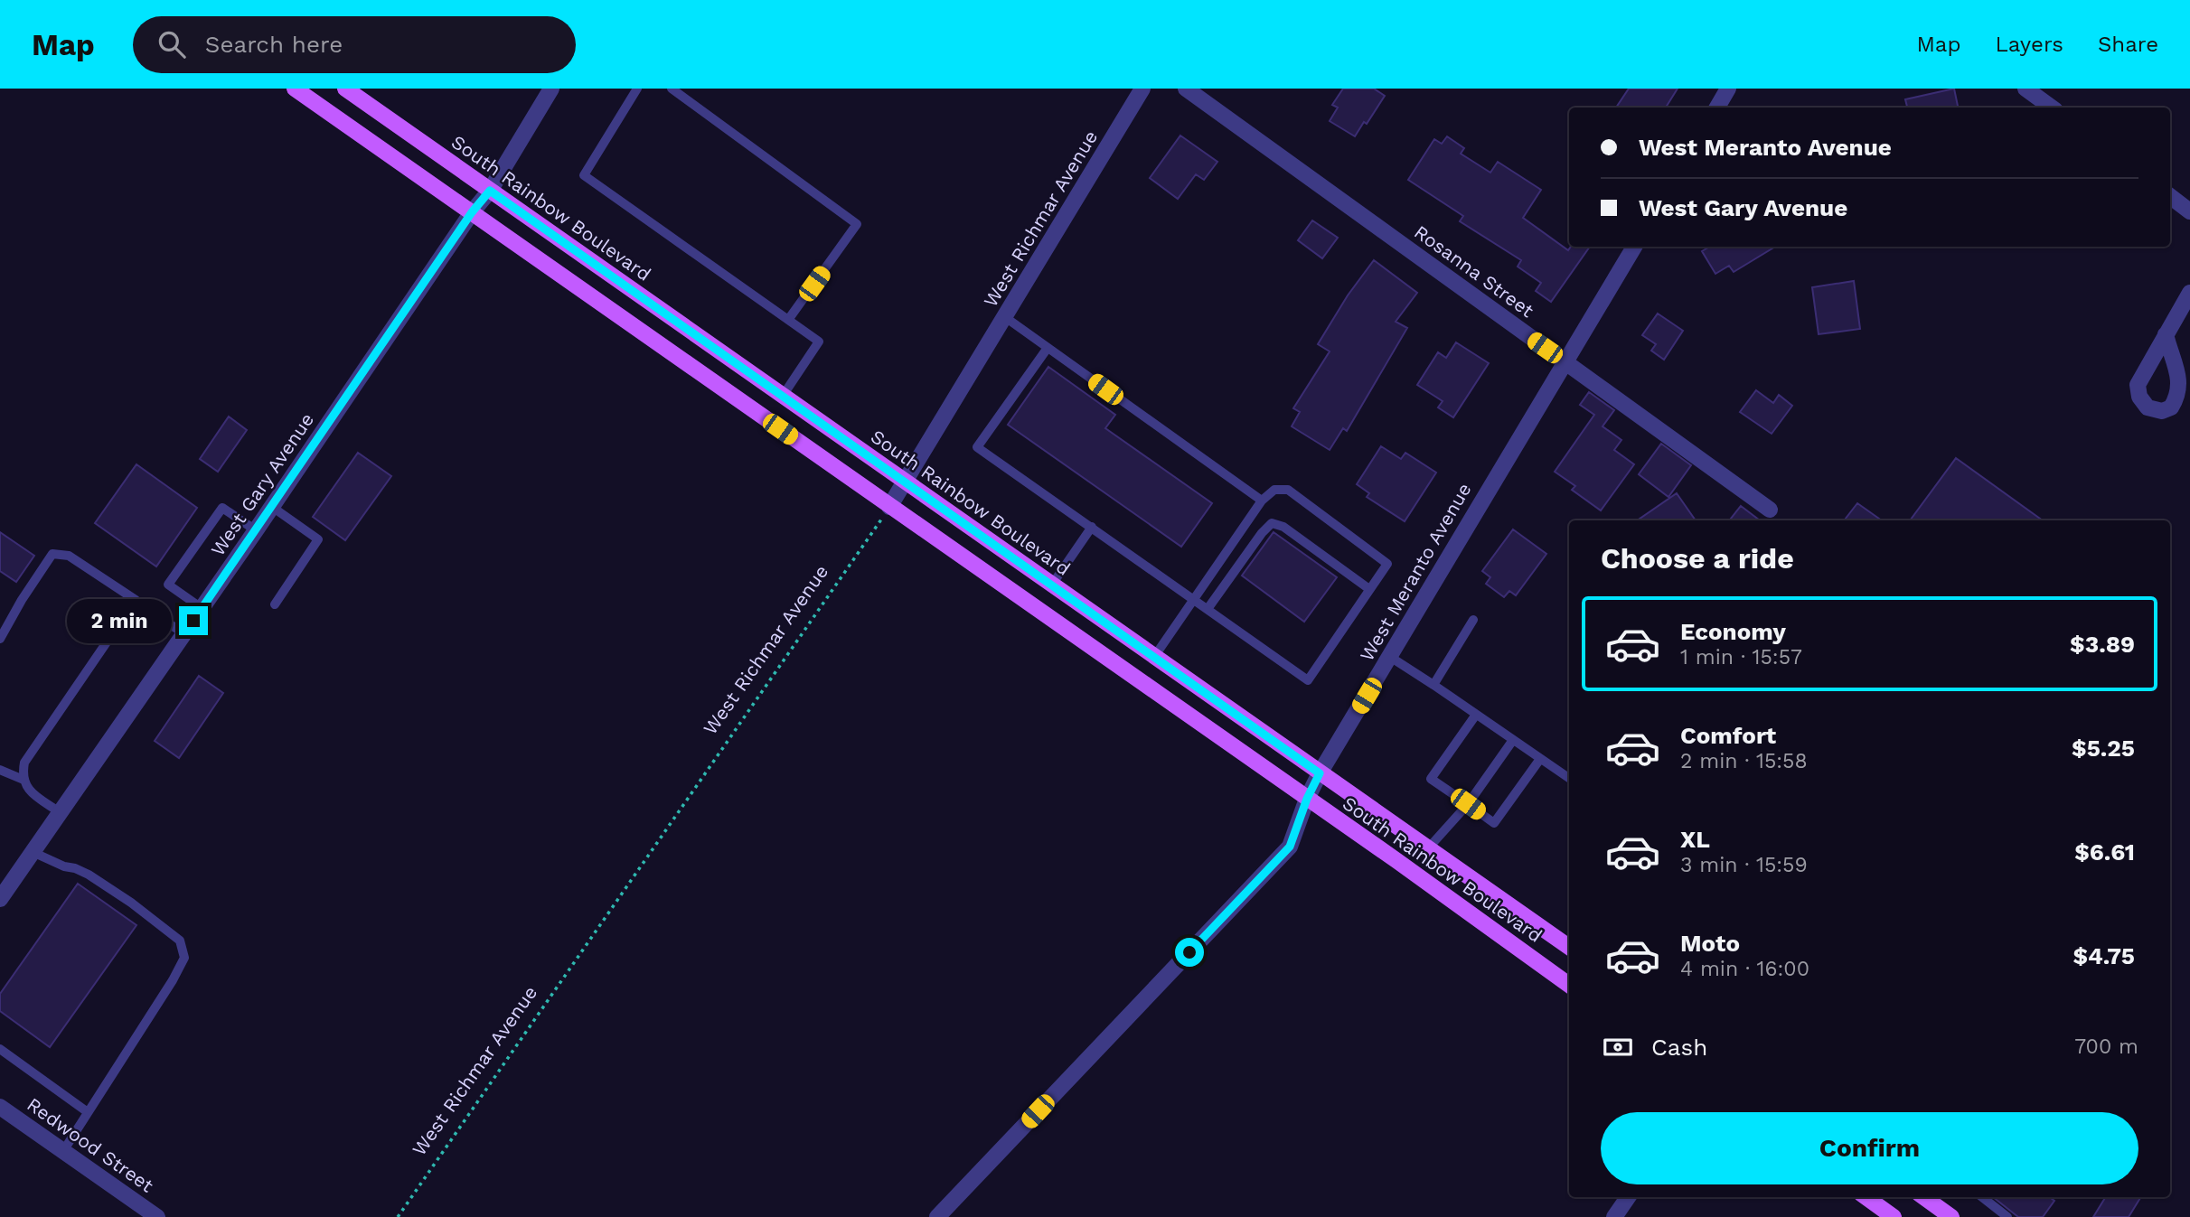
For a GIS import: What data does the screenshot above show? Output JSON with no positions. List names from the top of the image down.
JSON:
{
  "streets": {
    "main road": ["South Rainbow Boulevard"],
    "street": [
      "West Richmar Avenue",
      "Rosanna Street",
      "West Gary Avenue",
      "West Meranto Avenue",
      "Redwood Street"
    ]
  },
  "crossings": [
    ["South Rainbow Boulevard", "West Richmar Avenue"],
    ["South Rainbow Boulevard", "West Gary Avenue"],
    ["South Rainbow Boulevard", "West Meranto Avenue"],
    ["Rosanna Street", "West Meranto Avenue"]
  ],
  "page": {
    "header": "Map",
    "search": "Search here",
    "nav": ["Map", "Layers", "Share"],
    "banner": ["West Meranto Avenue", "West Gary Avenue"],
    "heading": "Choose a ride",
    "list": [
      {
        "name": "Economy",
        "note": "1 min · 15:57",
        "value": "$3.89"
      },
      {
        "name": "Comfort",
        "note": "2 min · 15:58",
        "value": "$5.25"
      },
      {
        "name": "XL",
        "note": "3 min · 15:59",
        "value": "$6.61"
      },
      {
        "name": "Moto",
        "note": "4 min · 16:00",
        "value": "$4.75"
      }
    ],
    "bubble": "2 min",
    "pay": ["Cash", "700 m"],
    "buttons": "Confirm"
  }
}
